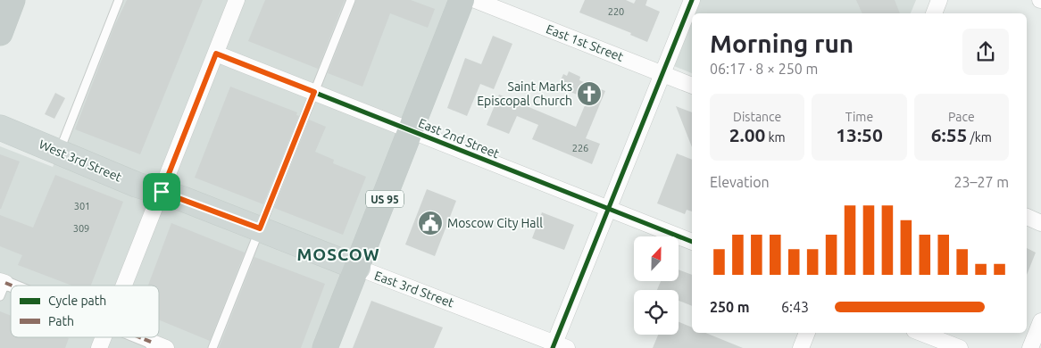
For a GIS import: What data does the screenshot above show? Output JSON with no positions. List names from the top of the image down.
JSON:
{
  "streets": {
    "highway": ["US 95"],
    "main road": ["West 3rd Street", "East 3rd Street"],
    "street": ["East 1st Street", "East 2nd Street"]
  },
  "crossings": [
    ["East 2nd Street", "US 95"],
    ["West 3rd Street", "East 3rd Street"],
    ["US 95", "East 3rd Street"]
  ],
  "districts": ["MOSCOW"],
  "places": {
    "church": ["Saint Marks Episcopal Church"],
    "public building": ["Moscow City Hall"]
  },
  "house_numbers": [
    "220",
    "226",
    "301",
    "309"
  ],
  "legend": ["Cycle path", "Path"],
  "north": "top",
  "page": {
    "heading": ["Morning run", "06:17 · 8 × 250 m"],
    "stats": [
      ["Distance", "2.00 km"],
      ["Time", "13:50"],
      ["Pace", "6:55 /km"]
    ],
    "chart": ["Elevation", "23–27 m"],
    "list": [
      {
        "name": "250 m",
        "note": "6:43"
      }
    ]
  }
}
